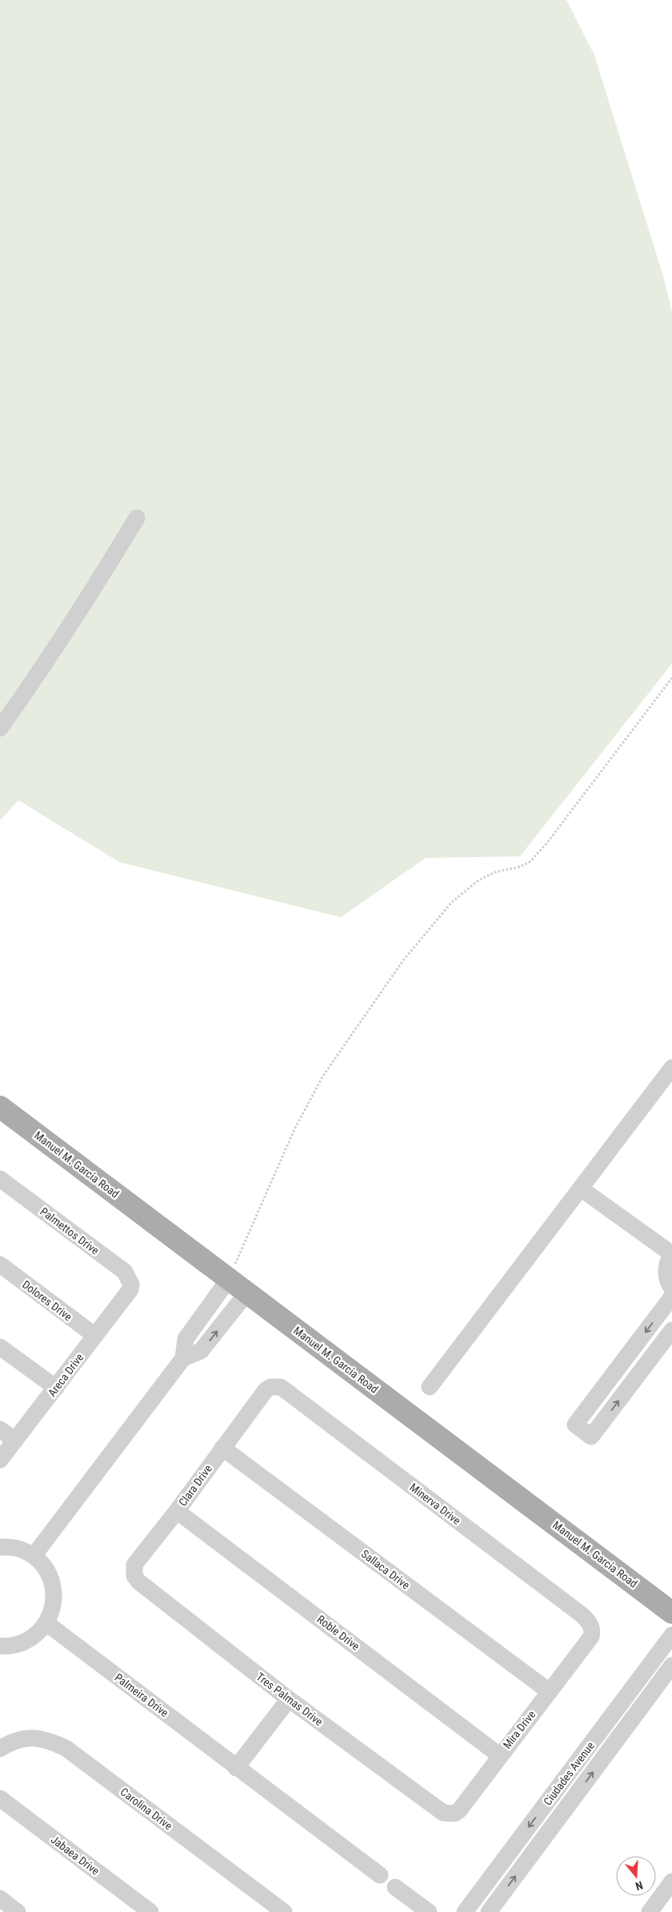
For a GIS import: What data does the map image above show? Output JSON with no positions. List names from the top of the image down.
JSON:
{
  "streets": {
    "main road": ["Manuel M. Garcia Road"],
    "street": [
      "Palmettos Drive",
      "Dolores Drive",
      "Areca Drive",
      "Clara Drive",
      "Minerva Drive",
      "Sallaca Drive",
      "Roble Drive",
      "Palmeira Drive",
      "Tres Palmas Drive",
      "Mira Drive",
      "Ciudades Avenue",
      "Carolina Drive",
      "Jabaea Drive"
    ]
  },
  "crossings": [
    ["Palmettos Drive", "Areca Drive"],
    ["Dolores Drive", "Areca Drive"],
    ["Clara Drive", "Minerva Drive"],
    ["Clara Drive", "Sallaca Drive"],
    ["Clara Drive", "Roble Drive"],
    ["Clara Drive", "Tres Palmas Drive"],
    ["Minerva Drive", "Mira Drive"],
    ["Sallaca Drive", "Mira Drive"],
    ["Roble Drive", "Mira Drive"],
    ["Tres Palmas Drive", "Mira Drive"]
  ],
  "north": "bottom"
}
